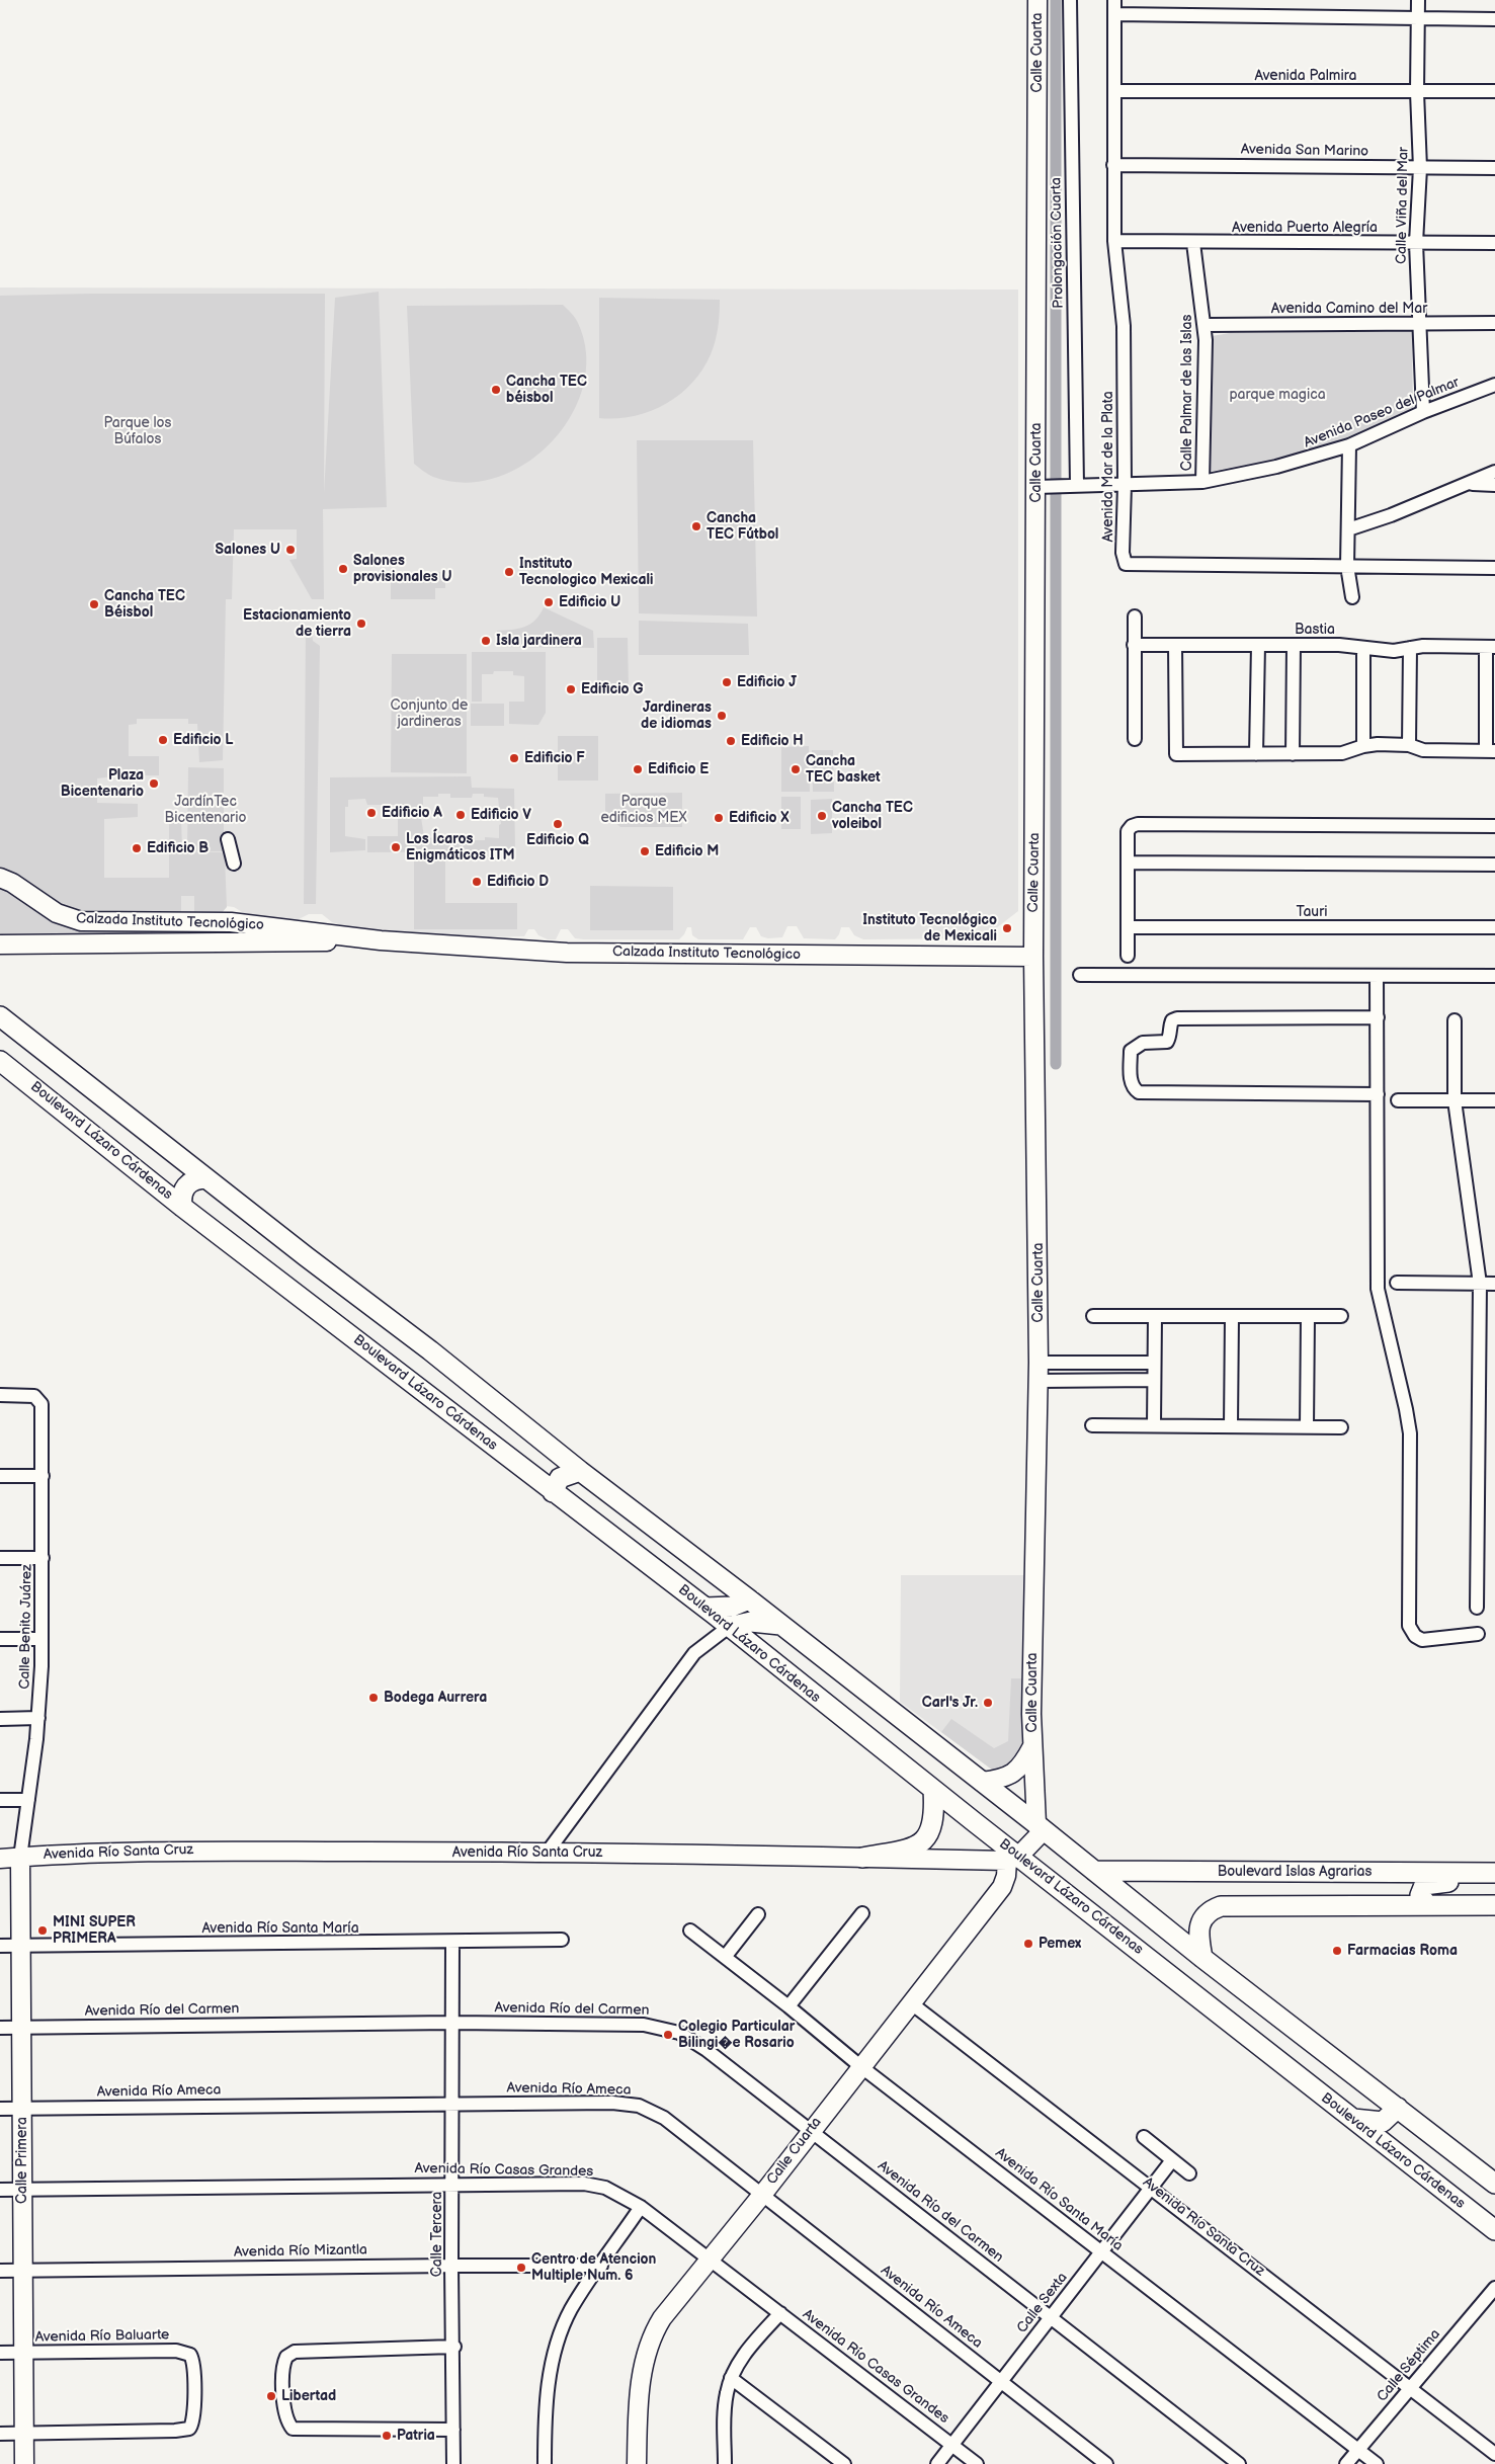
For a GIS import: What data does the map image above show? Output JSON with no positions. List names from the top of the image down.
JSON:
{
  "streets": {
    "main road": ["Boulevard Lázaro Cárdenas", "Boulevard Islas Agrarias"],
    "street": [
      "Calle Cuarta",
      "Avenida Palmira",
      "Avenida San Marino",
      "Calle Viña del Mar",
      "Avenida Puerto Alegría",
      "Prolongación Cuarta",
      "Avenida Camino del Mar",
      "Calle Palmar de las Islas",
      "Avenida Paseo del Palmar",
      "Avenida Mar de la Plata",
      "Bastia",
      "Tauri",
      "Calzada Instituto Tecnológico",
      "Calle Benito Juárez",
      "Avenida Río Santa Cruz",
      "Avenida Río Santa María",
      "Avenida Río del Carmen",
      "Avenida Río Ameca",
      "Calle Primera",
      "Avenida Río Casas Grandes",
      "Calle Tercera",
      "Avenida Río Mizantla",
      "Calle Sexta",
      "Avenida Río Baluarte",
      "Calle Séptima"
    ]
  },
  "crossings": [
    ["Calle Cuarta", "Avenida Paseo del Palmar"],
    ["Calle Cuarta", "Calzada Instituto Tecnológico"],
    ["Calle Cuarta", "Boulevard Lázaro Cárdenas"],
    ["Calle Cuarta", "Avenida Río Santa Cruz"],
    ["Calle Cuarta", "Avenida Río Santa María"],
    ["Calle Cuarta", "Avenida Río del Carmen"],
    ["Calle Cuarta", "Avenida Río Ameca"],
    ["Calle Cuarta", "Avenida Río Casas Grandes"],
    ["Avenida Palmira", "Calle Viña del Mar"],
    ["Avenida Palmira", "Avenida Mar de la Plata"],
    ["Avenida San Marino", "Calle Viña del Mar"],
    ["Avenida San Marino", "Avenida Mar de la Plata"],
    ["Calle Viña del Mar", "Avenida Puerto Alegría"],
    ["Calle Viña del Mar", "Avenida Camino del Mar"],
    ["Calle Viña del Mar", "Avenida Paseo del Palmar"],
    ["Avenida Puerto Alegría", "Calle Palmar de las Islas"],
    ["Avenida Puerto Alegría", "Avenida Mar de la Plata"],
    ["Prolongación Cuarta", "Avenida Paseo del Palmar"],
    ["Avenida Camino del Mar", "Calle Palmar de las Islas"],
    ["Calle Palmar de las Islas", "Avenida Paseo del Palmar"],
    ["Avenida Paseo del Palmar", "Avenida Mar de la Plata"],
    ["Boulevard Lázaro Cárdenas", "Avenida Río Santa Cruz"],
    ["Calle Benito Juárez", "Avenida Río Santa Cruz"],
    ["Calle Benito Juárez", "Calle Primera"],
    ["Avenida Río Santa Cruz", "Calle Primera"],
    ["Avenida Río Santa Cruz", "Calle Sexta"],
    ["Avenida Río Santa Cruz", "Calle Séptima"],
    ["Avenida Río Santa María", "Calle Primera"],
    ["Avenida Río Santa María", "Calle Tercera"],
    ["Avenida Río Santa María", "Calle Sexta"],
    ["Avenida Río Santa María", "Calle Séptima"],
    ["Avenida Río del Carmen", "Calle Primera"],
    ["Avenida Río del Carmen", "Calle Tercera"],
    ["Avenida Río del Carmen", "Calle Sexta"],
    ["Avenida Río Ameca", "Calle Primera"],
    ["Avenida Río Ameca", "Calle Tercera"],
    ["Avenida Río Ameca", "Calle Sexta"],
    ["Calle Primera", "Avenida Río Casas Grandes"],
    ["Calle Primera", "Avenida Río Mizantla"],
    ["Calle Primera", "Avenida Río Baluarte"],
    ["Avenida Río Casas Grandes", "Calle Tercera"],
    ["Avenida Río Casas Grandes", "Calle Sexta"],
    ["Calle Tercera", "Avenida Río Mizantla"]
  ],
  "parks": [
    "parque magica",
    "Parque los Búfalos",
    "Conjunto de jardineras",
    "JardínTec Bicentenario",
    "Parque edificios MEX"
  ],
  "places": [
    "Cancha TEC béisbol",
    "Cancha TEC Fútbol",
    "Salones U",
    "Salones provisionales U",
    "Instituto Tecnologico Mexicali",
    "Edificio U",
    "Cancha TEC Béisbol",
    "Estacionamiento de tierra",
    "Isla jardinera",
    "Edificio J",
    "Edificio G",
    "Jardineras de idiomas",
    "Edificio L",
    "Edificio H",
    "Edificio F",
    "Edificio E",
    "Cancha TEC basket",
    "Plaza Bicentenario",
    "Edificio A",
    "Edificio V",
    "Cancha TEC voleibol",
    "Edificio X",
    "Edificio Q",
    "Los Ícaros Enigmáticos ITM",
    "Edificio B",
    "Edificio M",
    "Edificio D",
    "Instituto Tecnológico de Mexicali",
    "Bodega Aurrera",
    "Carl's Jr.",
    "MINI SUPER PRIMERA",
    "Pemex",
    "Farmacias Roma",
    "Colegio Particular Bilingi�e Rosario",
    "Centro de Atencion Multiple Num. 6",
    "Libertad",
    "Patria"
  ]
}
